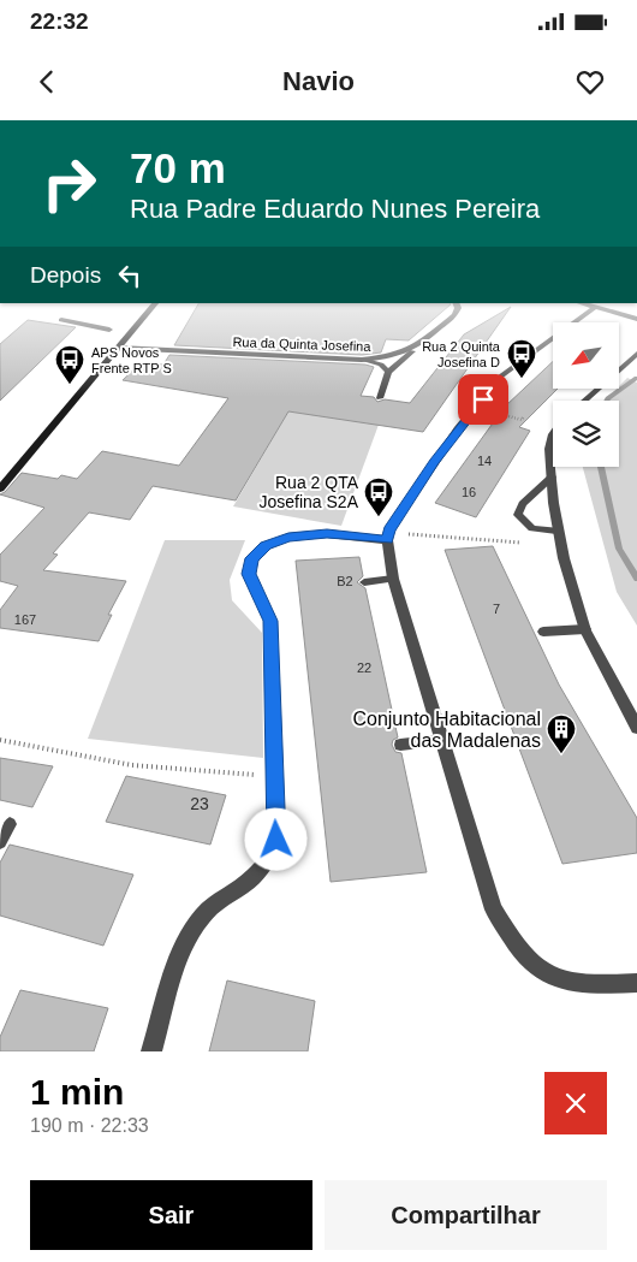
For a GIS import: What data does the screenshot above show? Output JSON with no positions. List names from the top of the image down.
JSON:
{
  "streets": {
    "street": ["Rua da Quinta Josefina"]
  },
  "places": {
    "bus stop": ["Rua 2 Quinta Josefina D", "APS Novos Frente RTP S", "Rua 2 QTA Josefina S2A"],
    "building": ["Conjunto Habitacional das Madalenas"]
  },
  "house_numbers": [
    "14",
    "16",
    "B2",
    "7",
    "167",
    "22",
    "23"
  ],
  "north": "bottom left",
  "page": {
    "status": "22:32",
    "header": "Navio",
    "turn": ["70 m", "Rua Padre Eduardo Nunes Pereira"],
    "then": "Depois",
    "heading": ["1 min", "190 m · 22:33"],
    "buttons": ["Sair", "Compartilhar"]
  }
}
